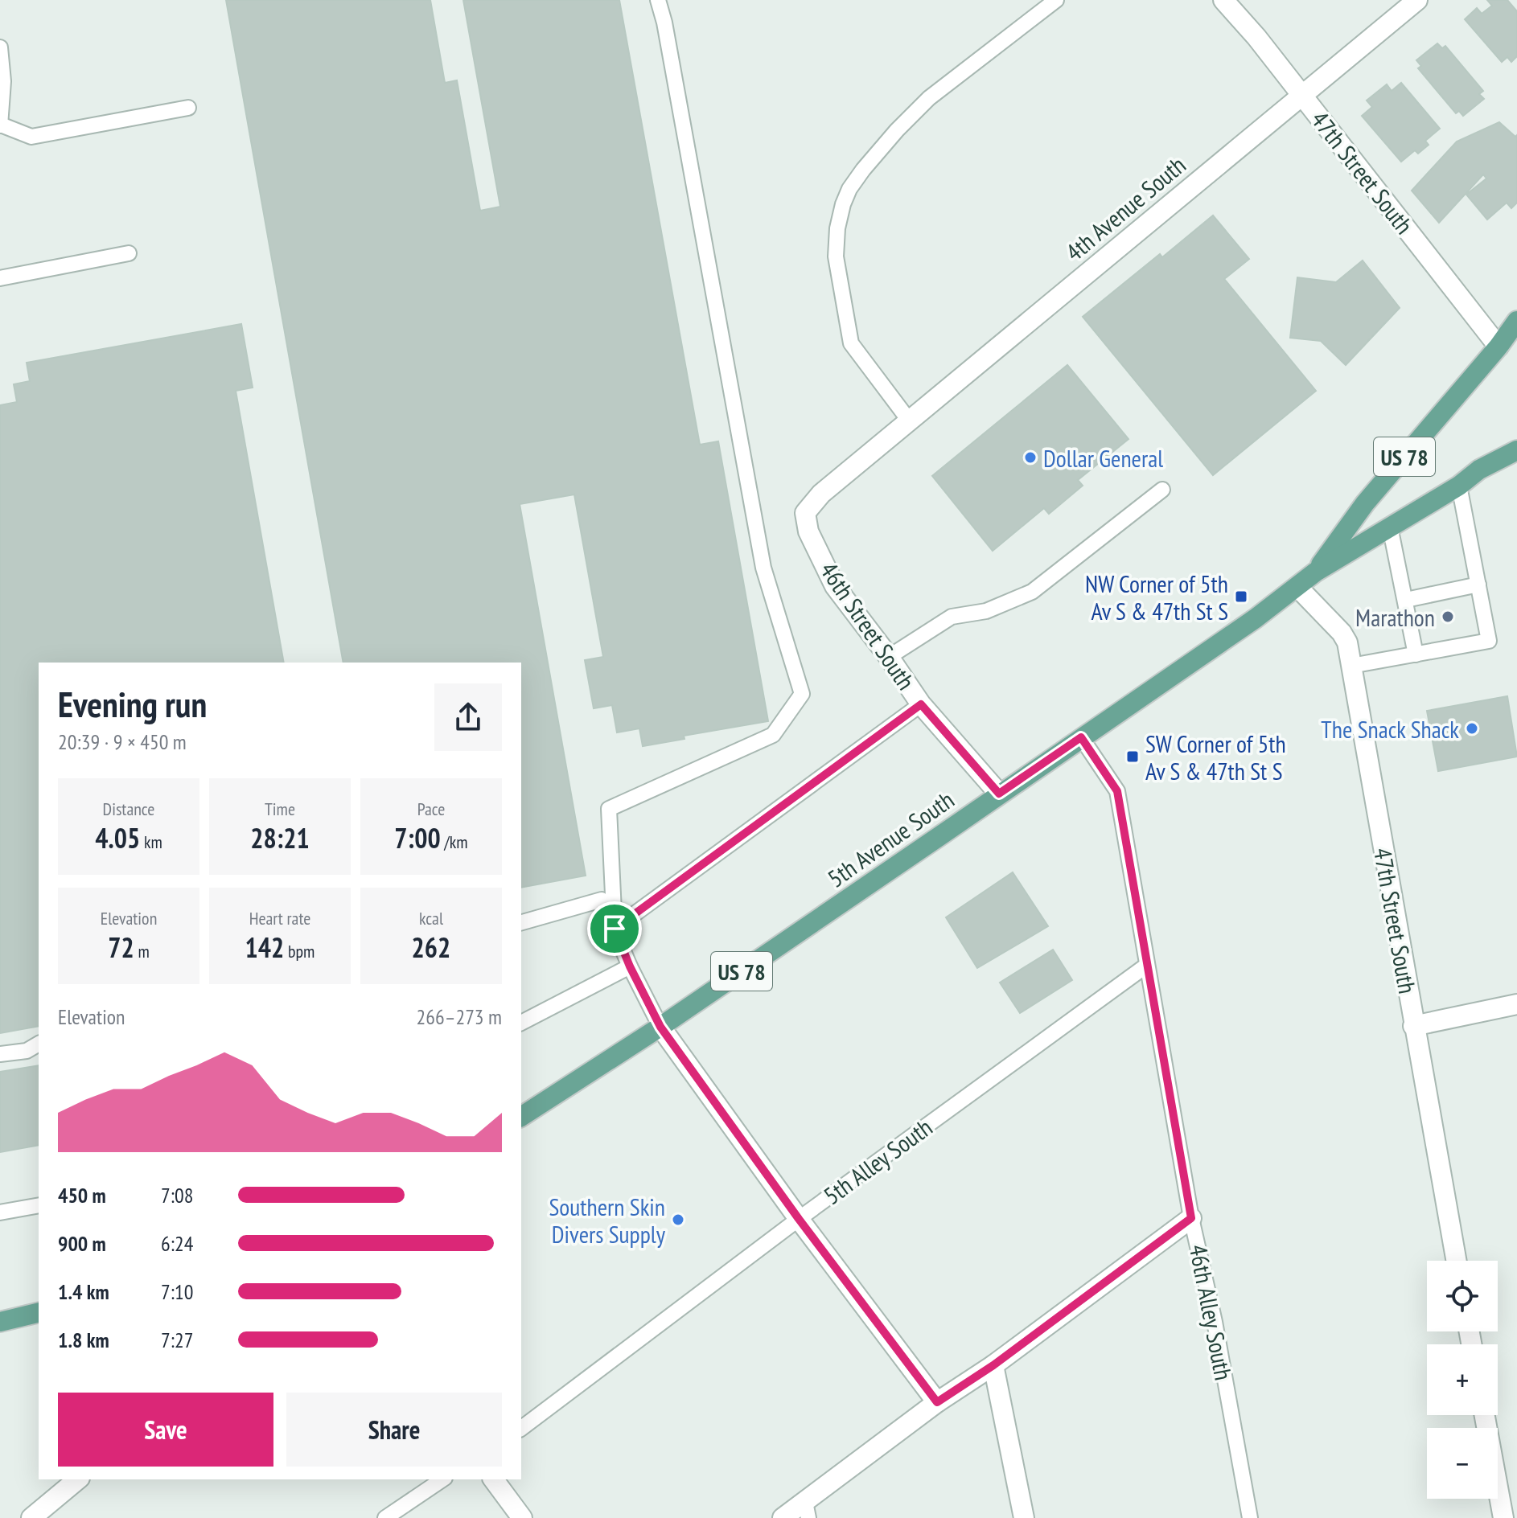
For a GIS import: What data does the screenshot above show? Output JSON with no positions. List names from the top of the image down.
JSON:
{
  "streets": {
    "main road": ["US 78", "5th Avenue South"],
    "street": ["47th Street South", "4th Avenue South", "46th Street South"],
    "lane": ["5th Alley South", "46th Alley South"]
  },
  "crossings": [
    ["47th Street South", "4th Avenue South"],
    ["47th Street South", "5th Avenue South"],
    ["4th Avenue South", "46th Street South"],
    ["US 78", "5th Avenue South"],
    ["46th Street South", "5th Avenue South"],
    ["5th Avenue South", "46th Alley South"],
    ["5th Alley South", "46th Alley South"]
  ],
  "places": {
    "other": [
      "Dollar General",
      "Marathon",
      "The Snack Shack",
      "Southern Skin Divers Supply"
    ],
    "transit": ["NW Corner of 5th Av S & 47th St S", "SW Corner of 5th Av S & 47th St S"]
  },
  "page": {
    "heading": ["Evening run", "20:39 · 9 × 450 m"],
    "stats": [
      ["Distance", "4.05 km"],
      ["Time", "28:21"],
      ["Pace", "7:00 /km"],
      ["Elevation", "72 m"],
      ["Heart rate", "142 bpm"],
      ["kcal", "262"]
    ],
    "chart": ["Elevation", "266–273 m"],
    "list": [
      {
        "name": "450 m",
        "note": "7:08"
      },
      {
        "name": "900 m",
        "note": "6:24"
      },
      {
        "name": "1.4 km",
        "note": "7:10"
      },
      {
        "name": "1.8 km",
        "note": "7:27"
      }
    ],
    "map_buttons": ["+", "−"],
    "buttons": ["Save", "Share"]
  }
}
